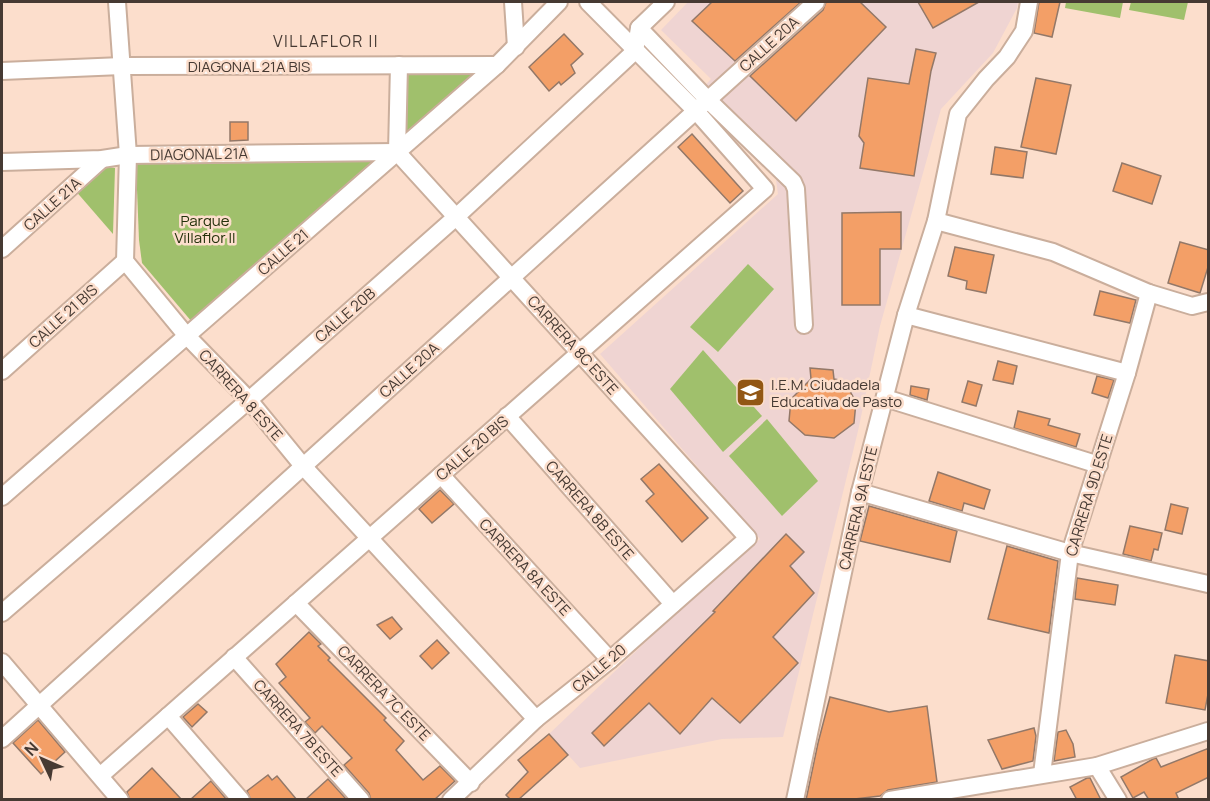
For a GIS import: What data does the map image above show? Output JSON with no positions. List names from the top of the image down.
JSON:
{
  "streets": {
    "street": [
      "CALLE 20A",
      "DIAGONAL 21A BIS",
      "DIAGONAL 21A",
      "CALLE 21A",
      "CALLE 21",
      "CALLE 20B",
      "CALLE 21 BIS",
      "CARRERA 8C ESTE",
      "CARRERA 8 ESTE",
      "CALLE 20 BIS",
      "CARRERA 9D ESTE",
      "CARRERA 9A ESTE",
      "CARRERA 8B ESTE",
      "CARRERA 8A ESTE",
      "CALLE 20",
      "CARRERA 7C ESTE",
      "CARRERA 7B ESTE"
    ]
  },
  "crossings": [
    ["CALLE 20A", "CARRERA 8C ESTE"],
    ["CALLE 20A", "CARRERA 8 ESTE"],
    ["CALLE 20A", "CALLE 20 BIS"],
    ["DIAGONAL 21A BIS", "CALLE 21"],
    ["DIAGONAL 21A", "CALLE 21A"],
    ["DIAGONAL 21A", "CALLE 21"],
    ["DIAGONAL 21A", "CARRERA 8C ESTE"],
    ["CALLE 21", "CARRERA 8C ESTE"],
    ["CALLE 21", "CARRERA 8 ESTE"],
    ["CALLE 20B", "CARRERA 8C ESTE"],
    ["CALLE 20B", "CARRERA 8 ESTE"],
    ["CALLE 21 BIS", "CARRERA 8 ESTE"],
    ["CARRERA 8C ESTE", "CALLE 20 BIS"],
    ["CARRERA 8C ESTE", "CALLE 20"],
    ["CARRERA 8 ESTE", "CALLE 20 BIS"],
    ["CARRERA 8 ESTE", "CALLE 20"],
    ["CALLE 20 BIS", "CARRERA 8B ESTE"],
    ["CALLE 20 BIS", "CARRERA 8A ESTE"],
    ["CALLE 20 BIS", "CARRERA 7C ESTE"],
    ["CALLE 20 BIS", "CARRERA 7B ESTE"],
    ["CARRERA 8B ESTE", "CALLE 20"],
    ["CARRERA 8A ESTE", "CALLE 20"],
    ["CALLE 20", "CARRERA 7C ESTE"]
  ],
  "districts": ["VILLAFLOR II"],
  "parks": ["Parque Villaflor II"],
  "places": {
    "school or university": ["I.E.M. Ciudadela Educativa de Pasto"]
  },
  "north": "top left"
}
